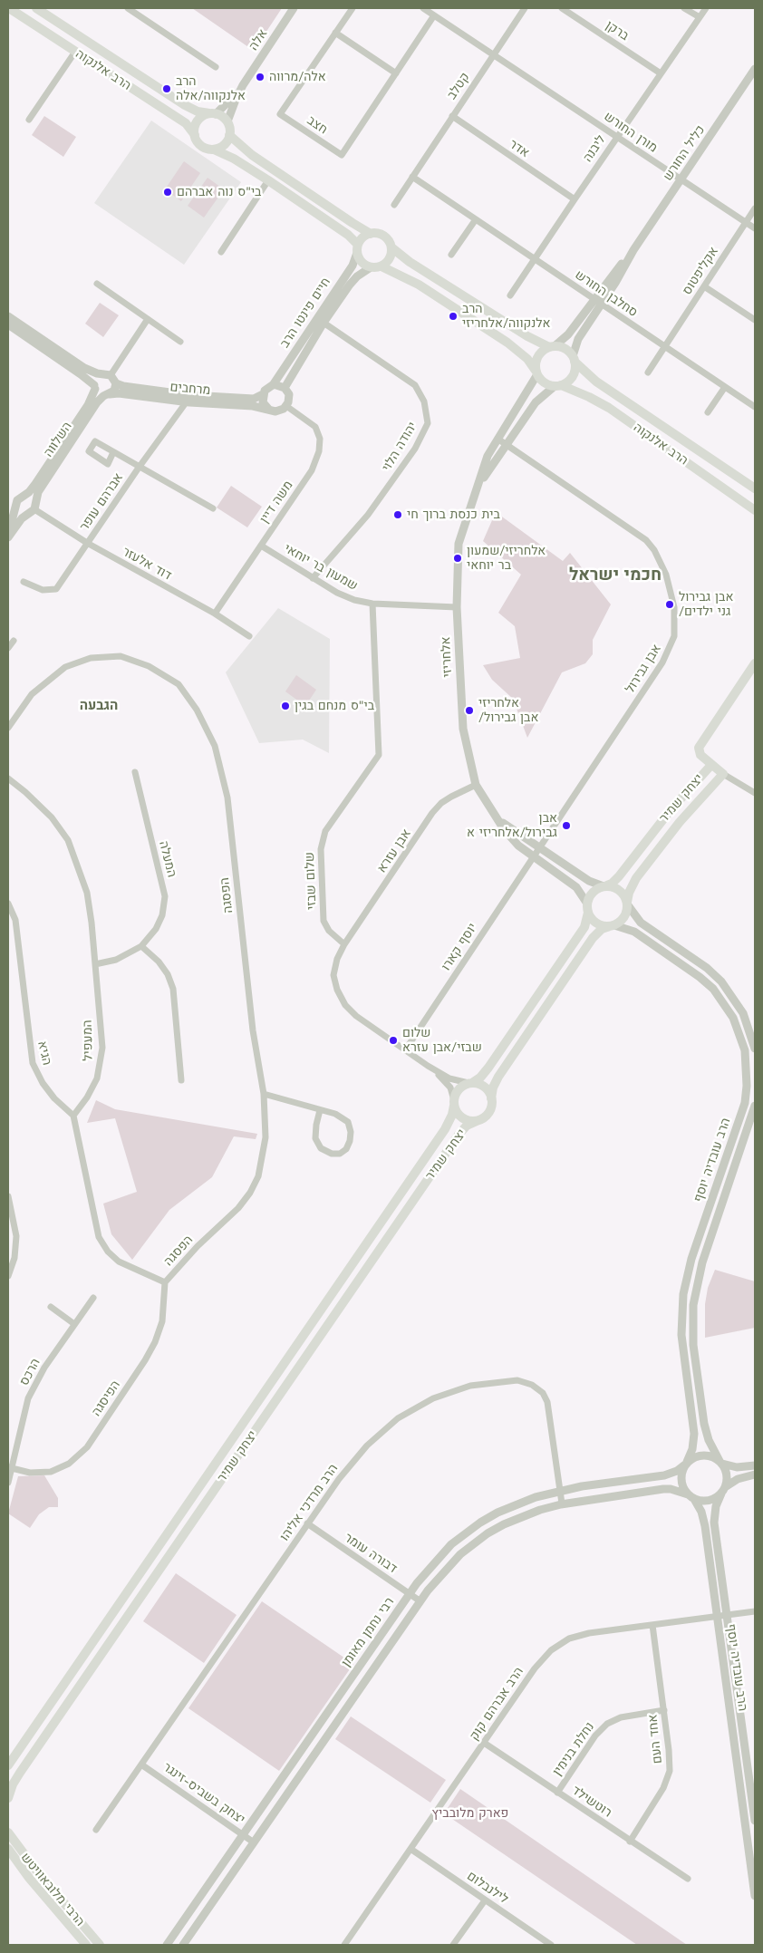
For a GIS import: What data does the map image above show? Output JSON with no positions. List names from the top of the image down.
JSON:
{
  "streets": {
    "main road": ["הרב אלנקוה", "יצחק שמיר", "הרבי מלובאוויטש"],
    "street": [
      "ברקן",
      "אלה",
      "קטלב",
      "חצב",
      "מורן החורש",
      "אדר",
      "ליבנה",
      "כליל החורש",
      "אקליפטוס",
      "סחלבן החורש",
      "חיים פינטו הרב",
      "מרחבים",
      "השלווה",
      "יהודה הלוי",
      "אברהם עופר",
      "משה דיין",
      "דוד אלעזר",
      "שמעון בר יוחאי",
      "אלחריזי",
      "אבן גבירול",
      "אבן עזרא",
      "המעלה",
      "שלום שבזי",
      "הפסגה",
      "יוסף קארו",
      "המעפיל",
      "הגיא",
      "הרב עובדיה יוסף",
      "הרכס",
      "הפיסגה",
      "הרב מרדכי אליהו",
      "דבורה עומר",
      "רבי נחמן מאומן",
      "הרב אברהם קוק",
      "אחד העם",
      "נחלת בנימין",
      "יצחק בשביס-זינגר",
      "רוטשילד",
      "לילנבלום"
    ]
  },
  "crossings": [
    ["ברקן", "ליבנה"],
    ["אלה", "הרב אלנקוה"],
    ["הרב אלנקוה", "כליל החורש"],
    ["הרב אלנקוה", "אלחריזי"],
    ["קטלב", "מורן החורש"],
    ["קטלב", "אדר"],
    ["קטלב", "סחלבן החורש"],
    ["חצב", "מורן החורש"],
    ["מורן החורש", "ליבנה"],
    ["מורן החורש", "כליל החורש"],
    ["מורן החורש", "אקליפטוס"],
    ["אדר", "ליבנה"],
    ["ליבנה", "סחלבן החורש"],
    ["כליל החורש", "סחלבן החורש"],
    ["כליל החורש", "אלחריזי"],
    ["אקליפטוס", "סחלבן החורש"],
    ["חיים פינטו הרב", "מרחבים"],
    ["חיים פינטו הרב", "יהודה הלוי"],
    ["חיים פינטו הרב", "משה דיין"],
    ["מרחבים", "השלווה"],
    ["מרחבים", "אברהם עופר"],
    ["מרחבים", "משה דיין"],
    ["השלווה", "דוד אלעזר"],
    ["יהודה הלוי", "שמעון בר יוחאי"],
    ["אברהם עופר", "דוד אלעזר"],
    ["משה דיין", "דוד אלעזר"],
    ["משה דיין", "שמעון בר יוחאי"],
    ["שמעון בר יוחאי", "אלחריזי"],
    ["שמעון בר יוחאי", "שלום שבזי"],
    ["אלחריזי", "אבן גבירול"],
    ["אלחריזי", "יצחק שמיר"],
    ["אלחריזי", "אבן עזרא"],
    ["אלחריזי", "יוסף קארו"],
    ["אלחריזי", "הרב עובדיה יוסף"],
    ["אבן גבירול", "יוסף קארו"],
    ["יצחק שמיר", "הרב עובדיה יוסף"],
    ["אבן עזרא", "שלום שבזי"],
    ["המעלה", "המעפיל"],
    ["הפסגה", "הפיסגה"],
    ["המעפיל", "הגיא"],
    ["הרב עובדיה יוסף", "רבי נחמן מאומן"],
    ["הרב עובדיה יוסף", "הרב אברהם קוק"],
    ["הרכס", "הפיסגה"],
    ["הרב מרדכי אליהו", "דבורה עומר"],
    ["הרב מרדכי אליהו", "רבי נחמן מאומן"],
    ["הרב מרדכי אליהו", "יצחק בשביס-זינגר"],
    ["דבורה עומר", "רבי נחמן מאומן"],
    ["רבי נחמן מאומן", "יצחק בשביס-זינגר"],
    ["הרב אברהם קוק", "אחד העם"],
    ["הרב אברהם קוק", "רוטשילד"],
    ["הרב אברהם קוק", "לילנבלום"],
    ["אחד העם", "נחלת בנימין"],
    ["אחד העם", "רוטשילד"],
    ["נחלת בנימין", "רוטשילד"]
  ],
  "districts": ["חכמי ישראל", "הגבעה"],
  "parks": ["פארק מלובביץ"],
  "places": [
    "אלה/מרווה",
    "הרב אלנקווה/אלה",
    "בי\"ס נוה אברהם",
    "הרב אלנקווה/אלחריזי",
    "בית כנסת ברוך חי",
    "אלחריזי/שמעון בר יוחאי",
    "אבן גבירול /גני ילדים",
    "בי\"ס מנחם בגין",
    "אלחריזי /אבן גבירול",
    "אבן גבירול/אלחריזי א",
    "שלום שבזי/אבן עזרא"
  ]
}
